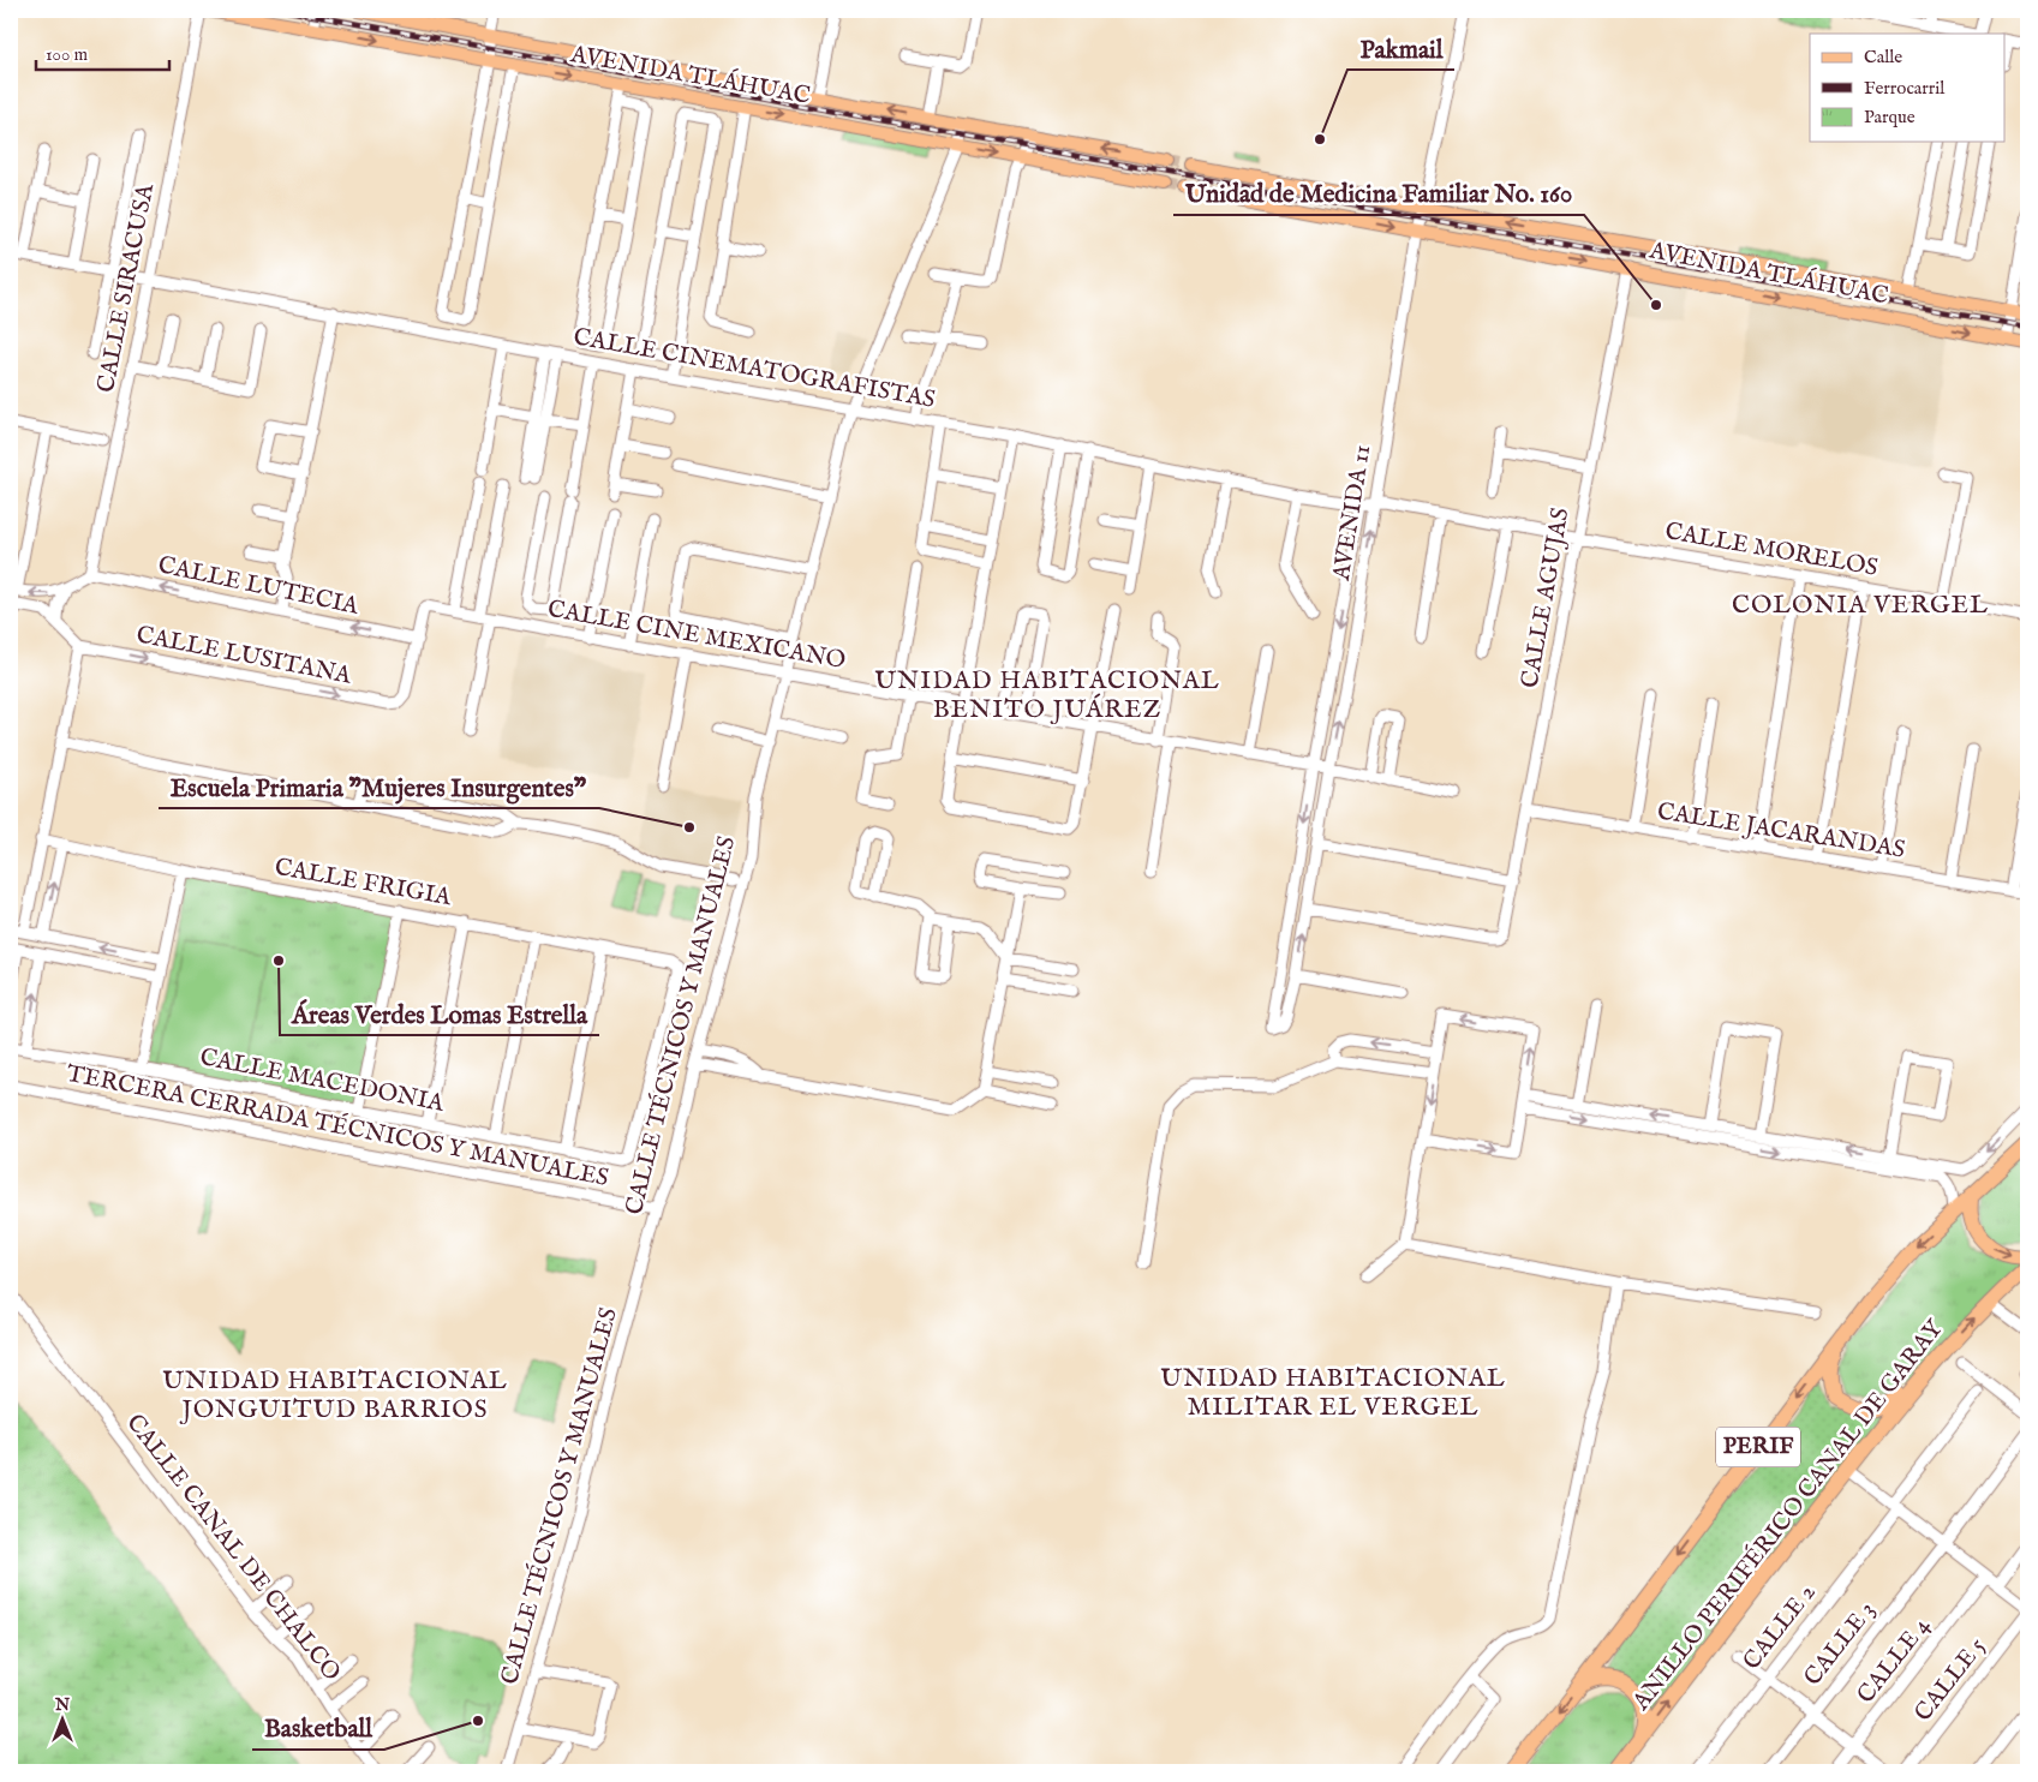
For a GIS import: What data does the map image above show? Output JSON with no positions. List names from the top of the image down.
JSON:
{
  "streets": {
    "highway": ["PERIF", "ANILLO PERIFÉRICO CANAL DE GARAY"],
    "main road": ["AVENIDA TLÁHUAC"],
    "street": [
      "CALLE SIRACUSA",
      "CALLE CINEMATOGRAFISTAS",
      "AVENIDA 11",
      "CALLE MORELOS",
      "CALLE LUTECIA",
      "CALLE AGUJAS",
      "CALLE CINE MEXICANO",
      "CALLE LUSITANA",
      "CALLE JACARANDAS",
      "CALLE FRIGIA",
      "CALLE TÉCNICOS Y MANUALES",
      "CALLE MACEDONIA",
      "TERCERA CERRADA TÉCNICOS Y MANUALES",
      "CALLE CANAL DE CHALCO",
      "CALLE 2",
      "CALLE 3",
      "CALLE 4",
      "CALLE 5"
    ]
  },
  "crossings": [
    ["AVENIDA TLÁHUAC", "AVENIDA 11"],
    ["AVENIDA TLÁHUAC", "CALLE AGUJAS"],
    ["AVENIDA TLÁHUAC", "CALLE TÉCNICOS Y MANUALES"],
    ["CALLE SIRACUSA", "CALLE CINEMATOGRAFISTAS"],
    ["CALLE SIRACUSA", "CALLE LUTECIA"],
    ["CALLE CINEMATOGRAFISTAS", "AVENIDA 11"],
    ["CALLE CINEMATOGRAFISTAS", "CALLE MORELOS"],
    ["CALLE CINEMATOGRAFISTAS", "CALLE TÉCNICOS Y MANUALES"],
    ["AVENIDA 11", "CALLE MORELOS"],
    ["AVENIDA 11", "CALLE AGUJAS"],
    ["AVENIDA 11", "CALLE CINE MEXICANO"],
    ["CALLE MORELOS", "CALLE AGUJAS"],
    ["CALLE LUTECIA", "CALLE CINE MEXICANO"],
    ["CALLE LUTECIA", "CALLE LUSITANA"],
    ["CALLE AGUJAS", "CALLE JACARANDAS"],
    ["CALLE CINE MEXICANO", "CALLE LUSITANA"],
    ["CALLE CINE MEXICANO", "CALLE TÉCNICOS Y MANUALES"],
    ["CALLE FRIGIA", "CALLE MACEDONIA"],
    ["CALLE TÉCNICOS Y MANUALES", "TERCERA CERRADA TÉCNICOS Y MANUALES"]
  ],
  "one_way": ["CALLE LUTECIA", "CALLE LUSITANA"],
  "districts": [
    "COLONIA VERGEL",
    "UNIDAD HABITACIONAL BENITO JUÁREZ",
    "UNIDAD HABITACIONAL MILITAR EL VERGEL",
    "UNIDAD HABITACIONAL JONGUITUD BARRIOS"
  ],
  "places": [
    "Pakmail",
    "Unidad de Medicina Familiar No. 160",
    "Escuela Primaria \"Mujeres Insurgentes\"",
    "Áreas Verdes Lomas Estrella",
    "Basketball"
  ],
  "legend": ["Calle", "Ferrocarril", "Parque"],
  "scale_bar": "100 m",
  "north": "top"
}
